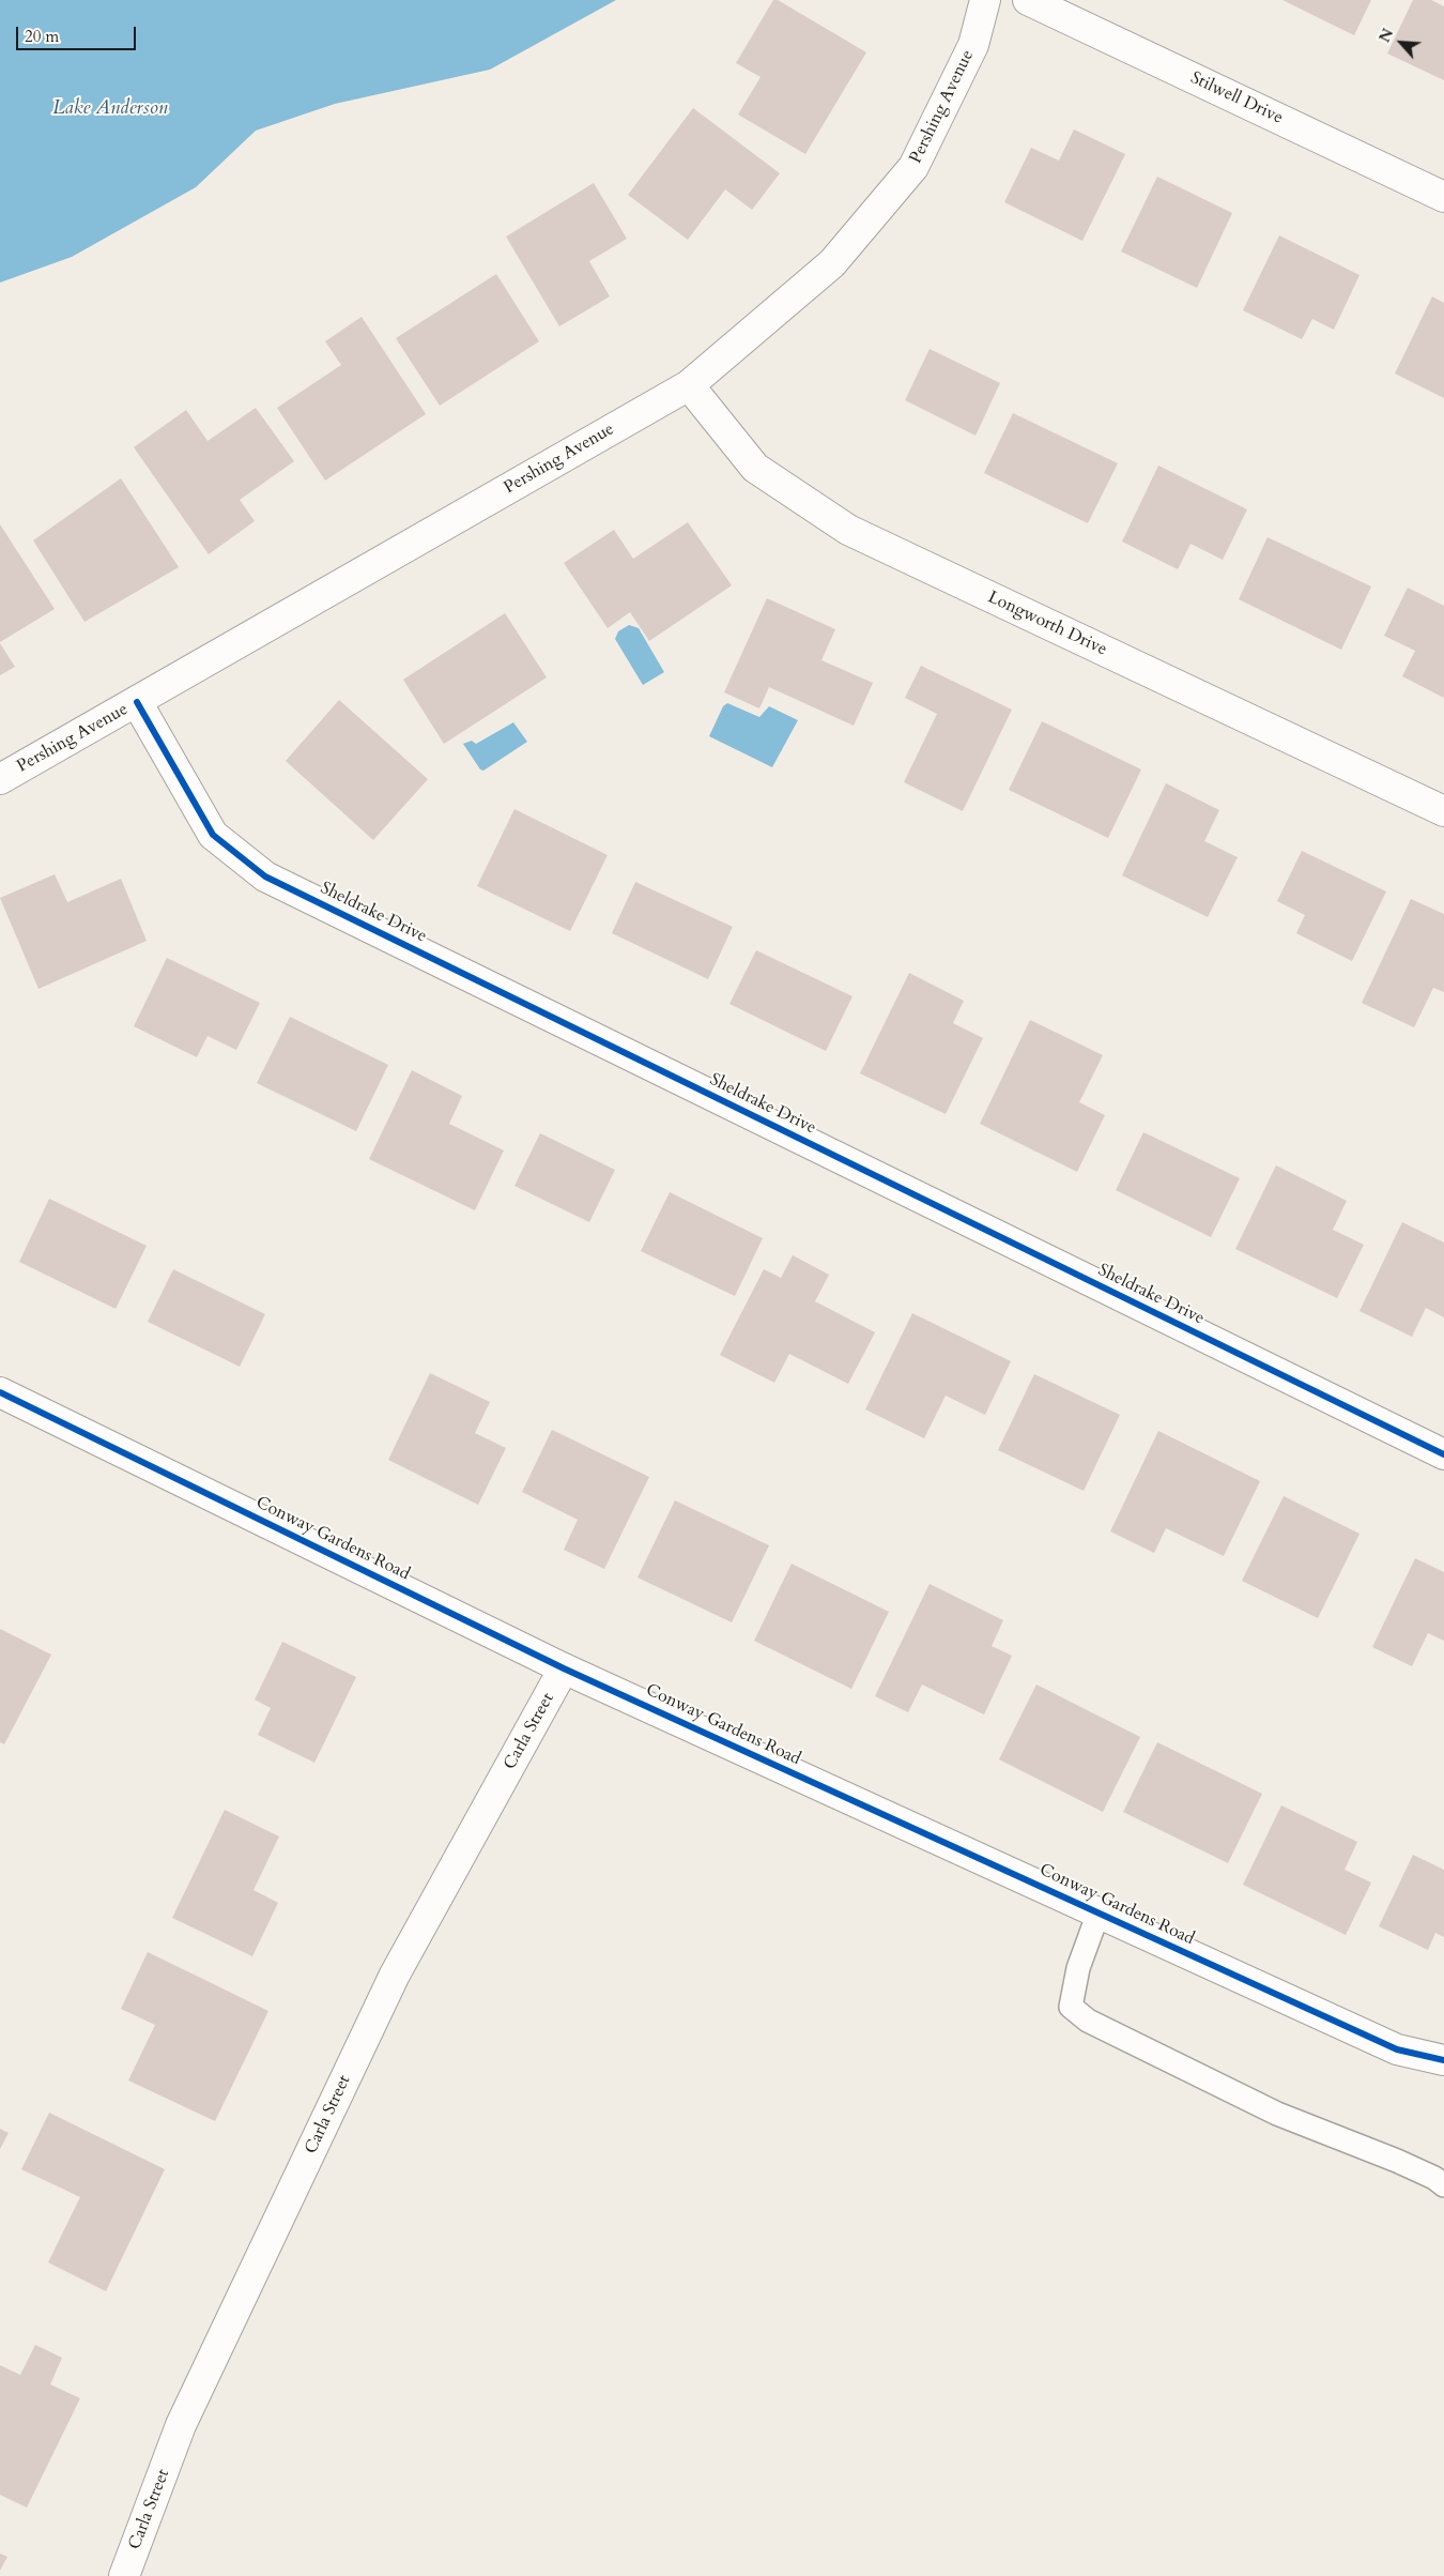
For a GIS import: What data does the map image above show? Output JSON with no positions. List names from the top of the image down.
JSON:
{
  "streets": {
    "street": [
      "Stilwell Drive",
      "Pershing Avenue",
      "Longworth Drive",
      "Sheldrake Drive",
      "Conway Gardens Road",
      "Carla Street"
    ]
  },
  "crossings": [
    ["Pershing Avenue", "Longworth Drive"],
    ["Pershing Avenue", "Sheldrake Drive"],
    ["Conway Gardens Road", "Carla Street"]
  ],
  "water": ["Lake Anderson"],
  "scale_bar": "20 m",
  "north": "top left"
}
